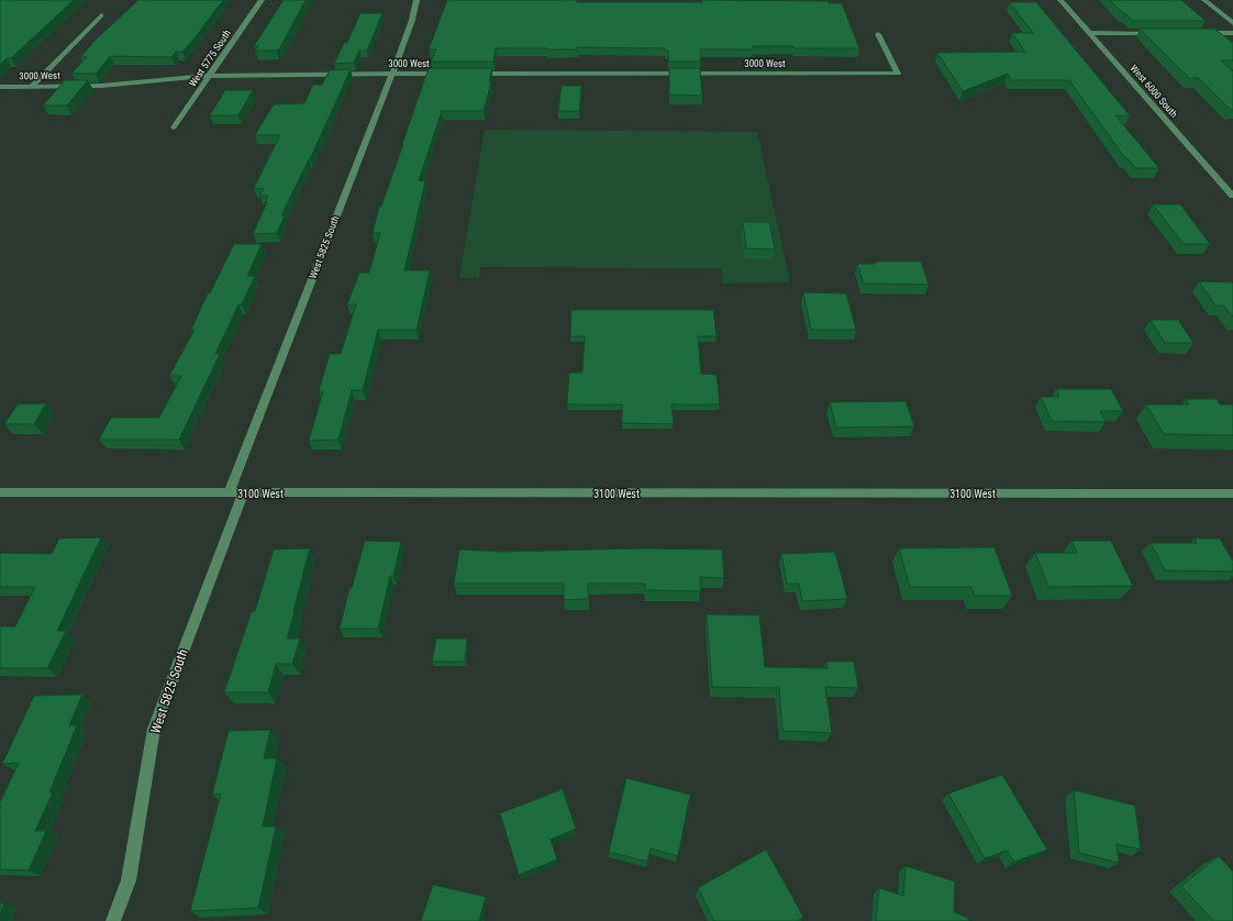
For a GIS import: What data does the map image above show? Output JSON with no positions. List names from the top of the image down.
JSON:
{
  "streets": {
    "street": [
      "West 5775 South",
      "3000 West",
      "West 6000 South",
      "West 5825 South",
      "3100 West"
    ]
  },
  "crossings": [
    ["West 5775 South", "3000 West"],
    ["3000 West", "West 5825 South"],
    ["West 5825 South", "3100 West"]
  ]
}
